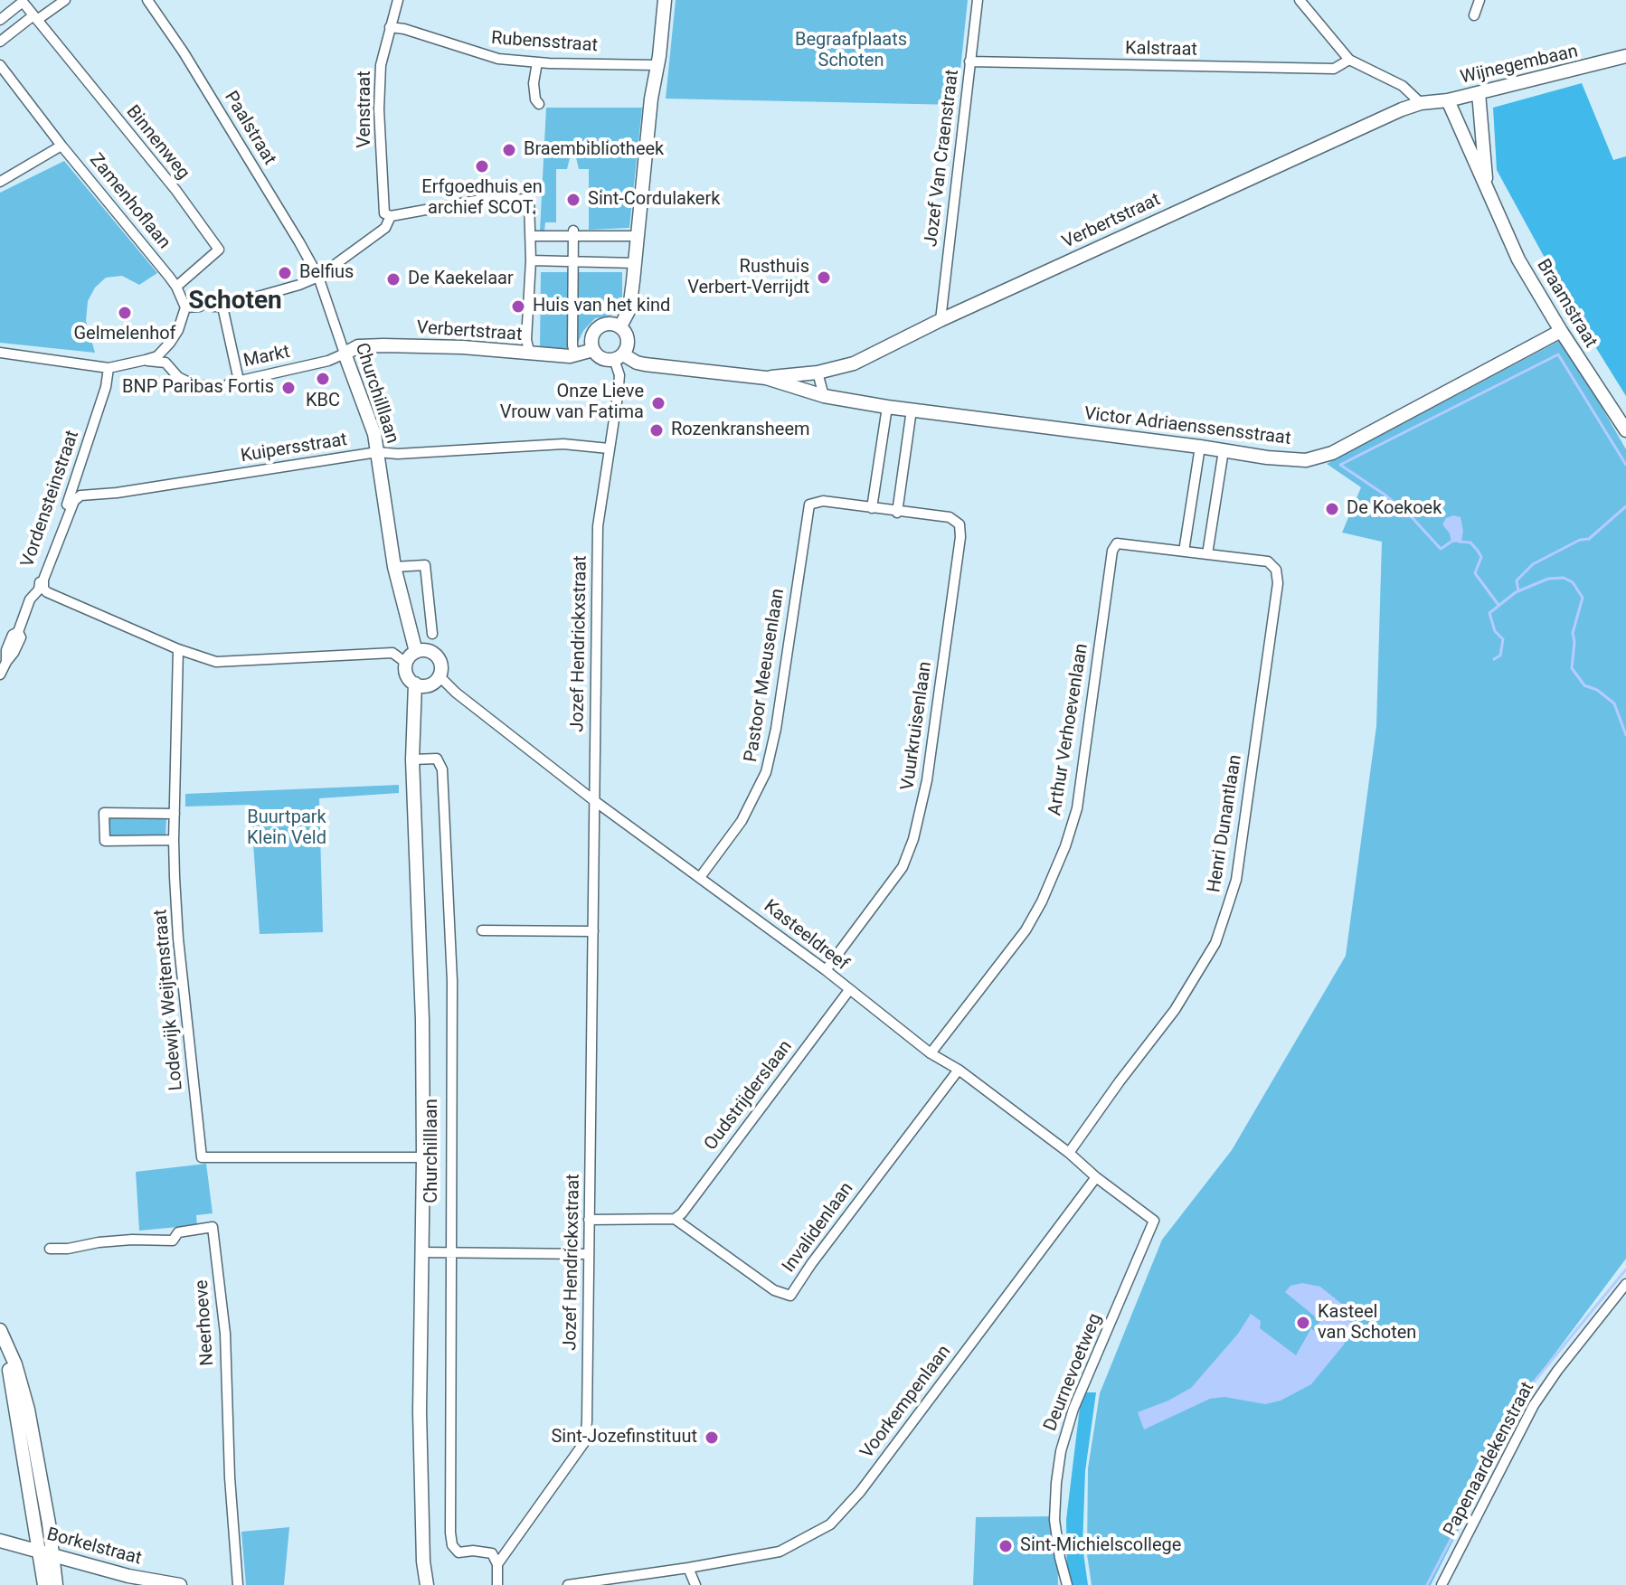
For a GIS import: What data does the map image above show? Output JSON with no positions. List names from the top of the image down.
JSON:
{
  "streets": {
    "street": [
      "Rubensstraat",
      "Kalstraat",
      "Wijnegembaan",
      "Venstraat",
      "Paalstraat",
      "Binnenweg",
      "Jozef Van Craenstraat",
      "Zamenhoflaan",
      "Verbertstraat",
      "Braamstraat",
      "Markt",
      "Churchilllaan",
      "Victor Adriaenssensstraat",
      "Kuipersstraat",
      "Vordensteinstraat",
      "Jozef Hendrickxstraat",
      "Pastoor Meeusenlaan",
      "Vuurkruisenlaan",
      "Arthur Verhoevenlaan",
      "Henri Dunantlaan",
      "Kasteeldreef",
      "Lodewijk Weijtenstraat",
      "Oudstrijderslaan",
      "Invalidenlaan",
      "Neerhoeve",
      "Deurnevoetweg",
      "Voorkempenlaan",
      "Papenaardekenstraat",
      "Borkelstraat"
    ]
  },
  "crossings": [
    ["Rubensstraat", "Venstraat"],
    ["Kalstraat", "Jozef Van Craenstraat"],
    ["Wijnegembaan", "Verbertstraat"],
    ["Wijnegembaan", "Braamstraat"],
    ["Venstraat", "Markt"],
    ["Paalstraat", "Markt"],
    ["Paalstraat", "Churchilllaan"],
    ["Binnenweg", "Zamenhoflaan"],
    ["Jozef Van Craenstraat", "Verbertstraat"],
    ["Verbertstraat", "Markt"],
    ["Verbertstraat", "Churchilllaan"],
    ["Verbertstraat", "Victor Adriaenssensstraat"],
    ["Verbertstraat", "Jozef Hendrickxstraat"],
    ["Braamstraat", "Victor Adriaenssensstraat"],
    ["Markt", "Churchilllaan"],
    ["Churchilllaan", "Kuipersstraat"],
    ["Churchilllaan", "Jozef Hendrickxstraat"],
    ["Churchilllaan", "Kasteeldreef"],
    ["Churchilllaan", "Lodewijk Weijtenstraat"],
    ["Kuipersstraat", "Vordensteinstraat"],
    ["Kuipersstraat", "Jozef Hendrickxstraat"],
    ["Vordensteinstraat", "Lodewijk Weijtenstraat"],
    ["Jozef Hendrickxstraat", "Kasteeldreef"],
    ["Pastoor Meeusenlaan", "Vuurkruisenlaan"],
    ["Pastoor Meeusenlaan", "Kasteeldreef"],
    ["Vuurkruisenlaan", "Kasteeldreef"],
    ["Arthur Verhoevenlaan", "Henri Dunantlaan"],
    ["Arthur Verhoevenlaan", "Kasteeldreef"],
    ["Henri Dunantlaan", "Kasteeldreef"],
    ["Kasteeldreef", "Oudstrijderslaan"],
    ["Kasteeldreef", "Invalidenlaan"],
    ["Kasteeldreef", "Deurnevoetweg"],
    ["Kasteeldreef", "Voorkempenlaan"],
    ["Oudstrijderslaan", "Invalidenlaan"]
  ],
  "districts": ["Schoten"],
  "parks": ["Begraafplaats Schoten", "Buurtpark Klein Veld"],
  "places": [
    "Braembibliotheek",
    "Erfgoedhuis en archief SCOT.",
    "Sint-Cordulakerk",
    "Belfius",
    "Rusthuis Verbert-Verrijdt",
    "De Kaekelaar",
    "Huis van het kind",
    "Gelmelenhof",
    "KBC",
    "BNP Paribas Fortis",
    "Onze Lieve Vrouw van Fatima",
    "Rozenkransheem",
    "De Koekoek",
    "Kasteel van Schoten",
    "Sint-Jozefinstituut",
    "Sint-Michielscollege"
  ]
}
